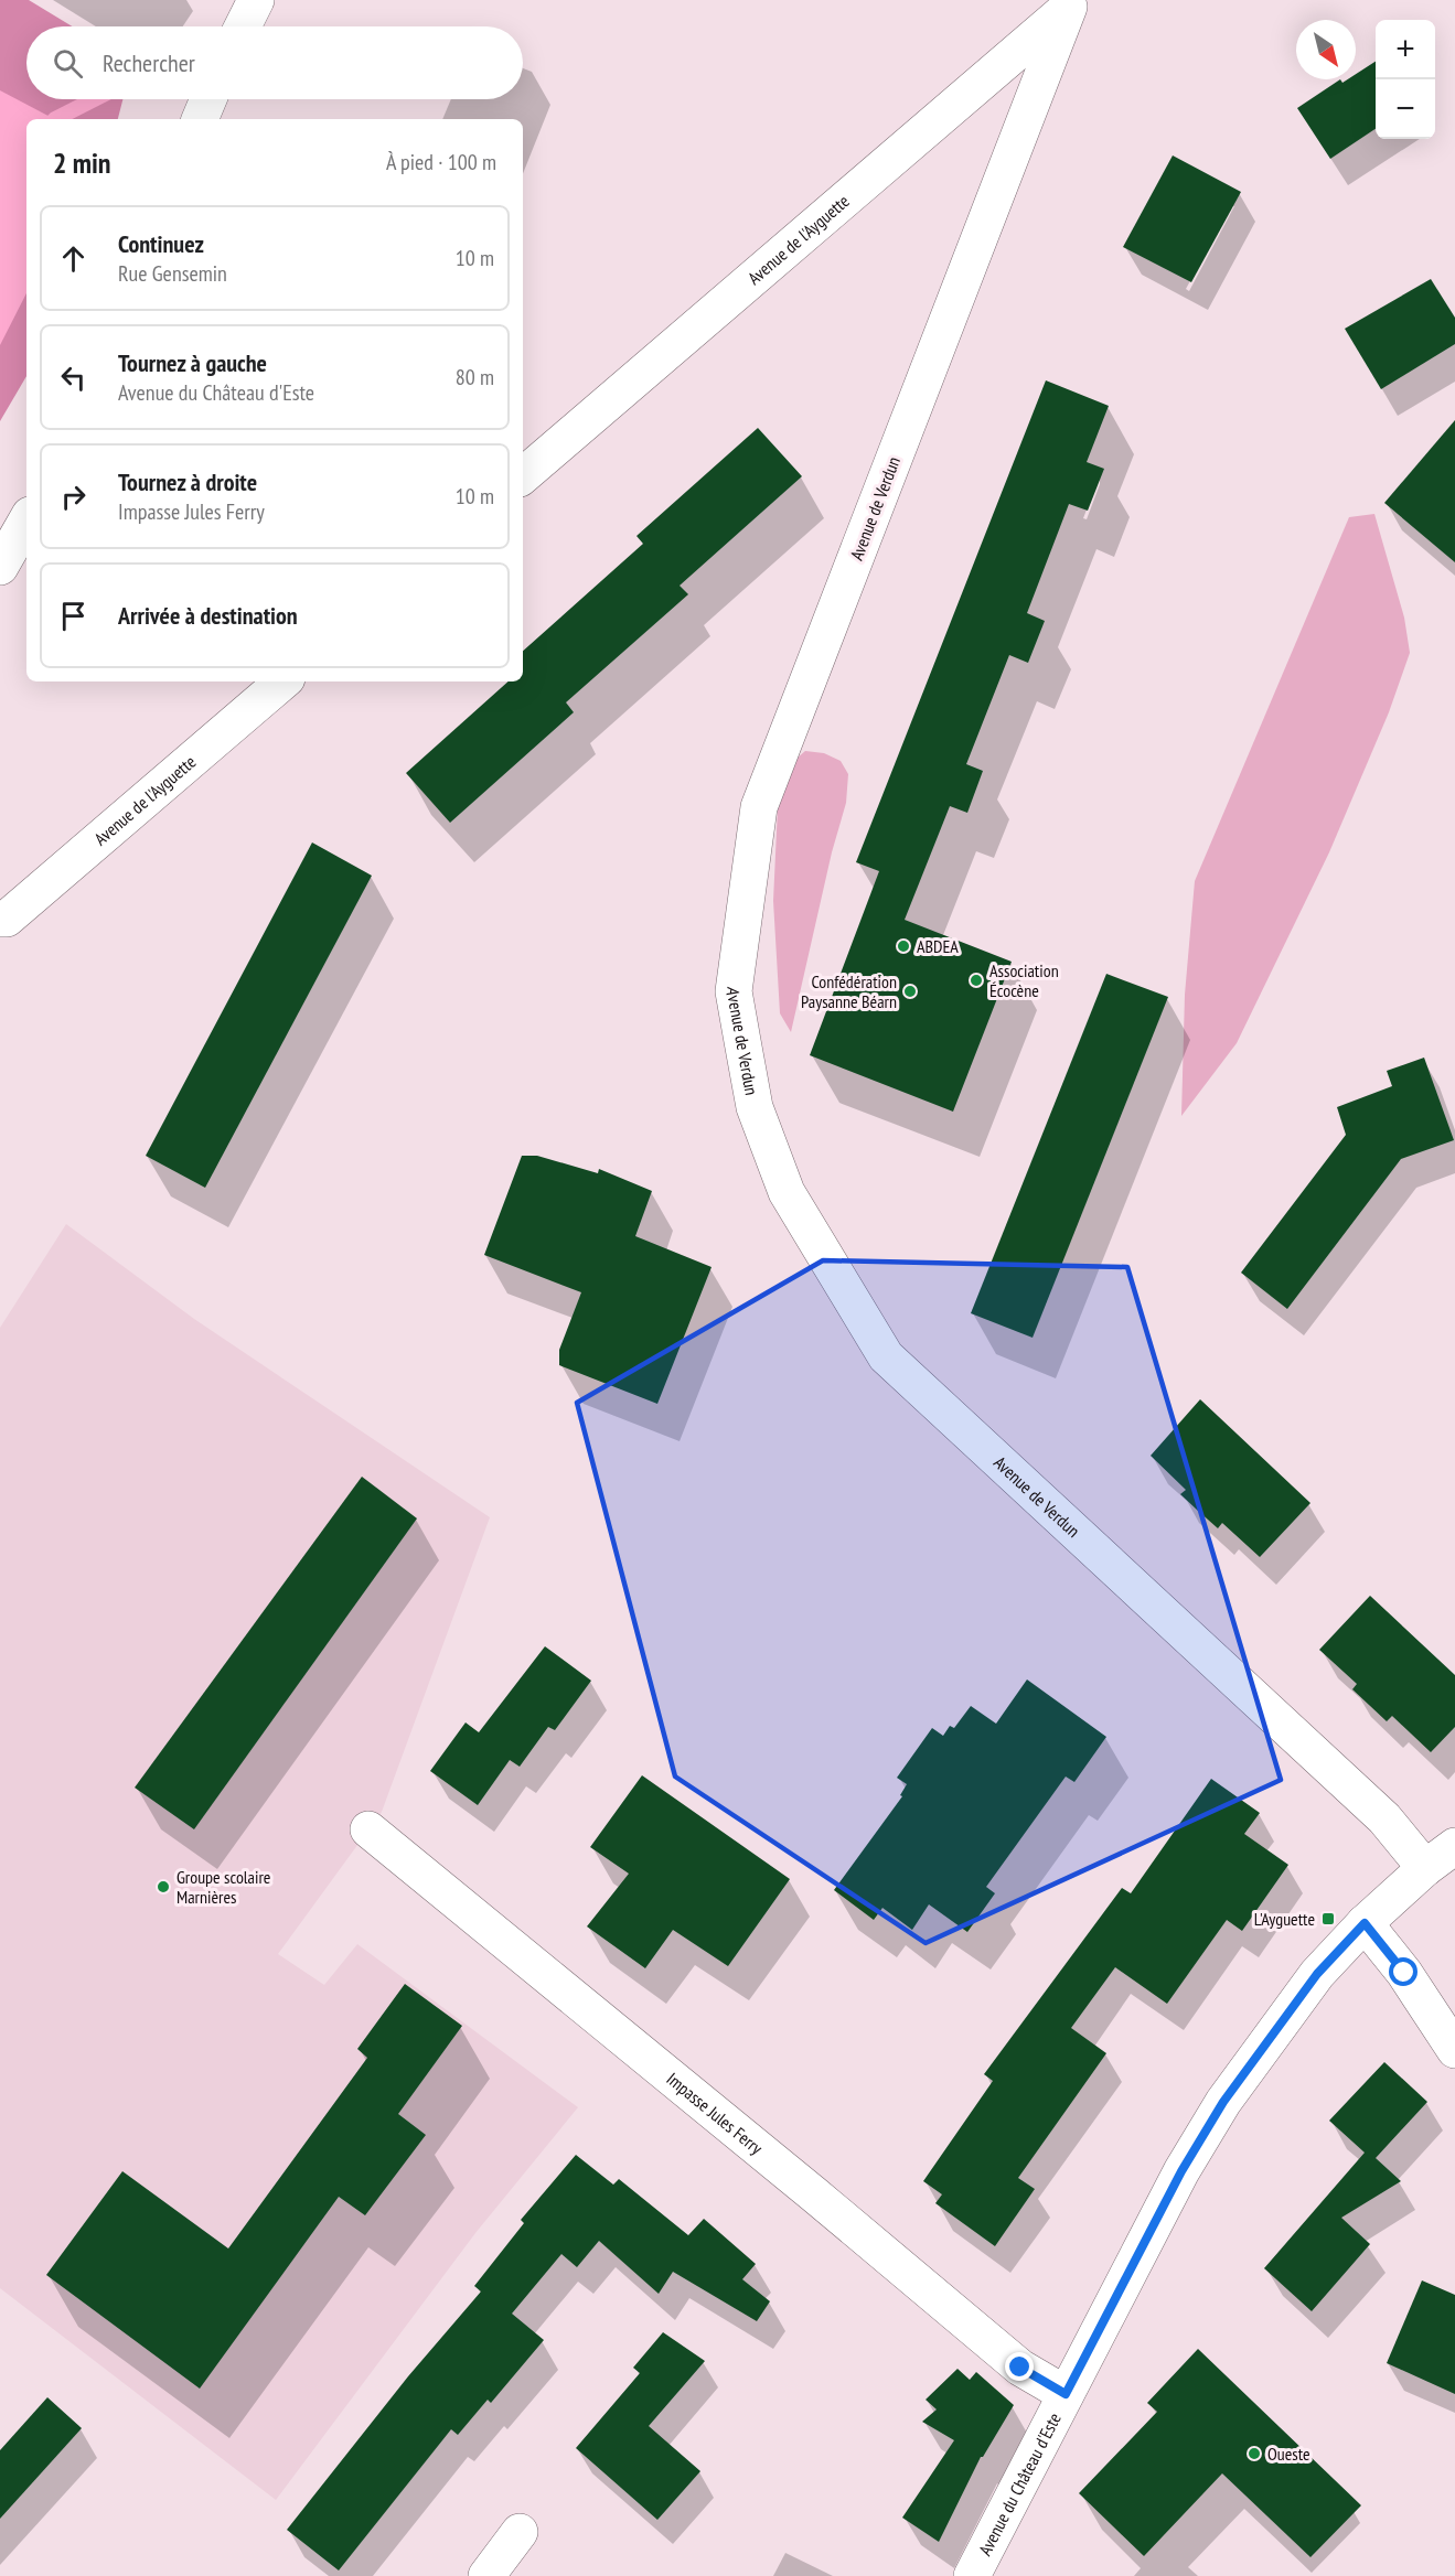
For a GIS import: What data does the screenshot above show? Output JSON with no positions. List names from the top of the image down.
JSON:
{
  "streets": {
    "street": [
      "Avenue de l'Ayguette",
      "Avenue de Verdun",
      "Impasse Jules Ferry",
      "Avenue du Château d'Este"
    ]
  },
  "crossings": [
    ["Avenue de l'Ayguette", "Avenue de Verdun"],
    ["Avenue de Verdun", "Avenue du Château d'Este"],
    ["Impasse Jules Ferry", "Avenue du Château d'Este"]
  ],
  "places": {
    "other": [
      "ABDEA",
      "Association Écocène",
      "Confédération Paysanne Béarn",
      "Groupe scolaire Marnières",
      "Oueste"
    ],
    "transit": ["L'Ayguette"]
  },
  "north": "bottom right",
  "page": {
    "map_buttons": ["+", "−"],
    "search": "Rechercher",
    "heading": ["2 min", "À pied · 100 m"],
    "list": [
      ["Continuez", "Rue Gensemin", "10 m"],
      ["Tournez à gauche", "Avenue du Château d'Este", "80 m"],
      ["Tournez à droite", "Impasse Jules Ferry", "10 m"],
      "Arrivée à destination"
    ]
  }
}
